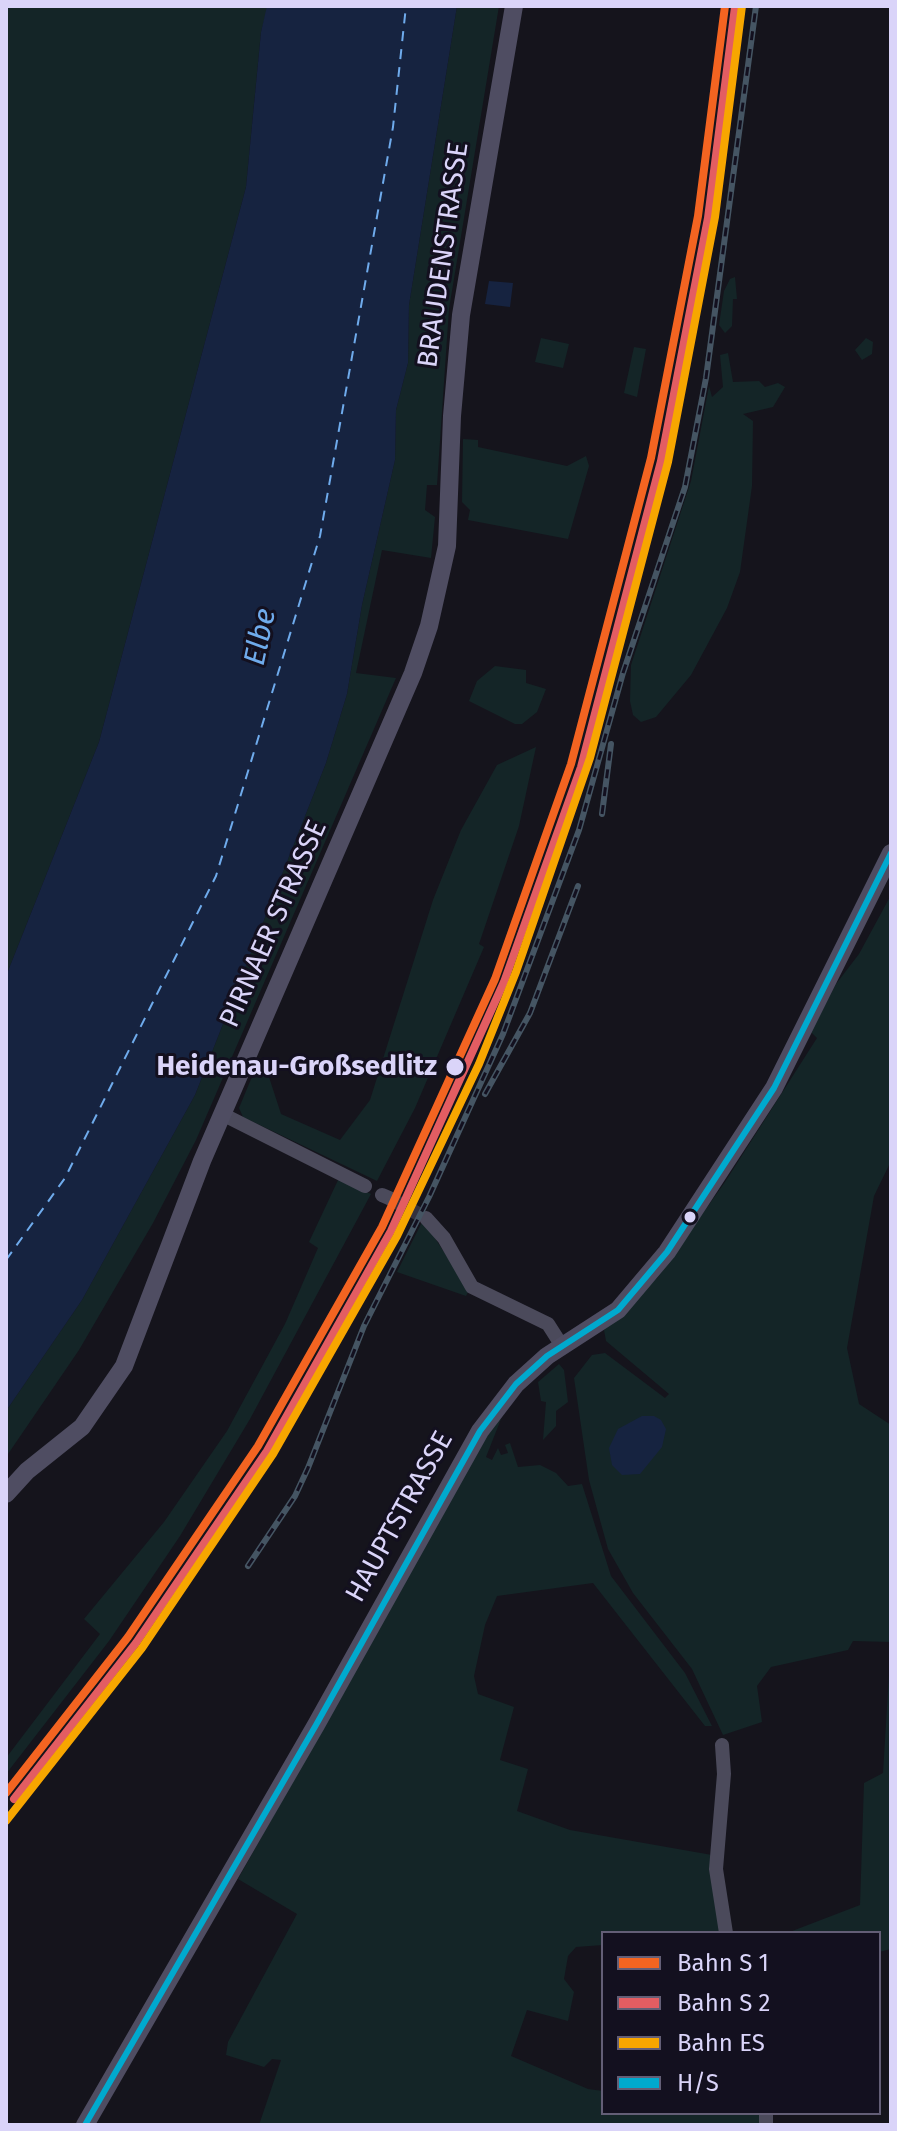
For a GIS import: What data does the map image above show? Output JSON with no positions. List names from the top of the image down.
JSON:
{
  "streets": {
    "main road": ["BRAUDENSTRASSE", "PIRNAER STRASSE", "HAUPTSTRASSE"]
  },
  "crossings": [
    ["BRAUDENSTRASSE", "PIRNAER STRASSE"]
  ],
  "water": ["Elbe"],
  "places": ["Heidenau-Großsedlitz"],
  "lines": ["rail line ES", "transit line H/S"],
  "legend": [
    "Bahn S 1",
    "Bahn S 2",
    "Bahn ES",
    "H/S"
  ]
}
